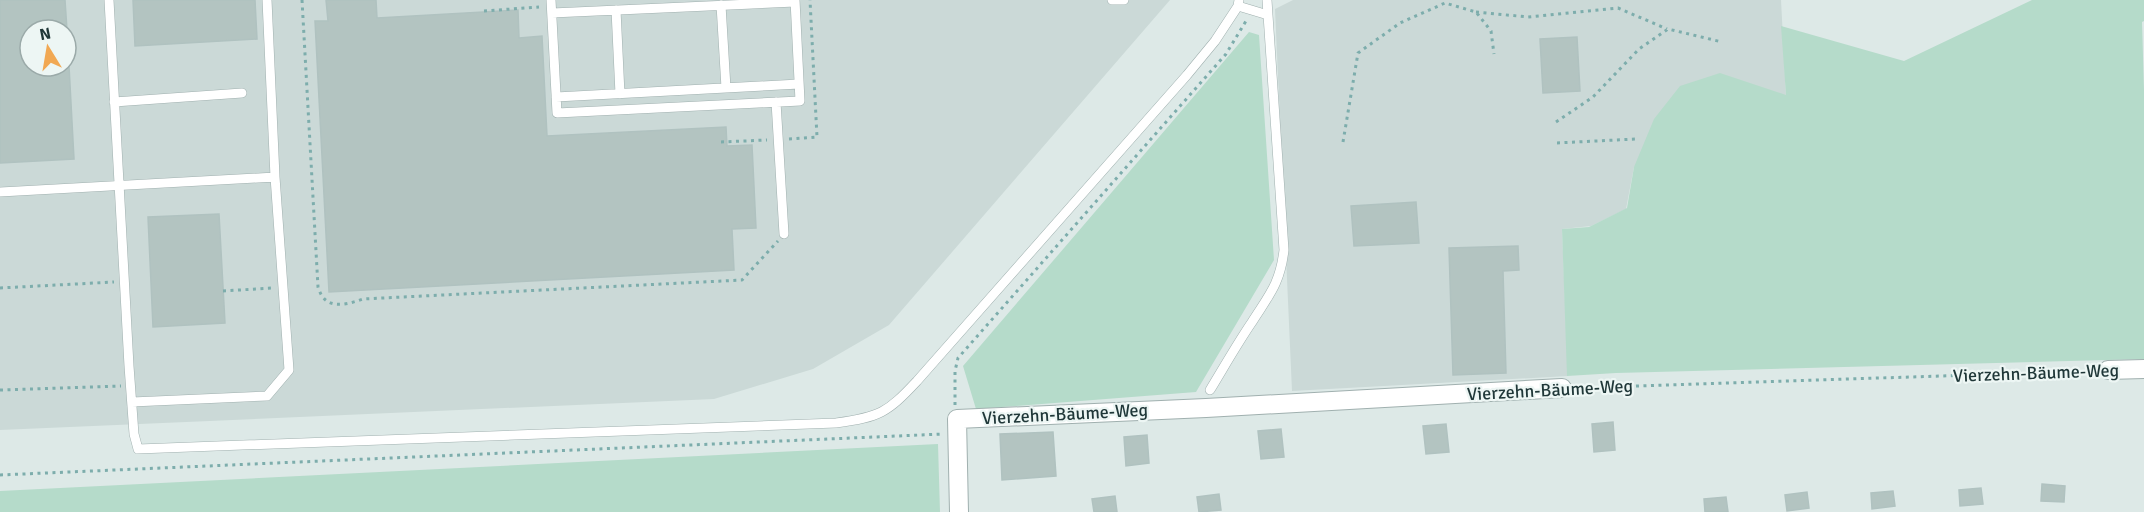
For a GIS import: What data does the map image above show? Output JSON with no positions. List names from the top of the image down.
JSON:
{
  "streets": {
    "street": ["Vierzehn-Bäume-Weg"]
  },
  "north": "top"
}
